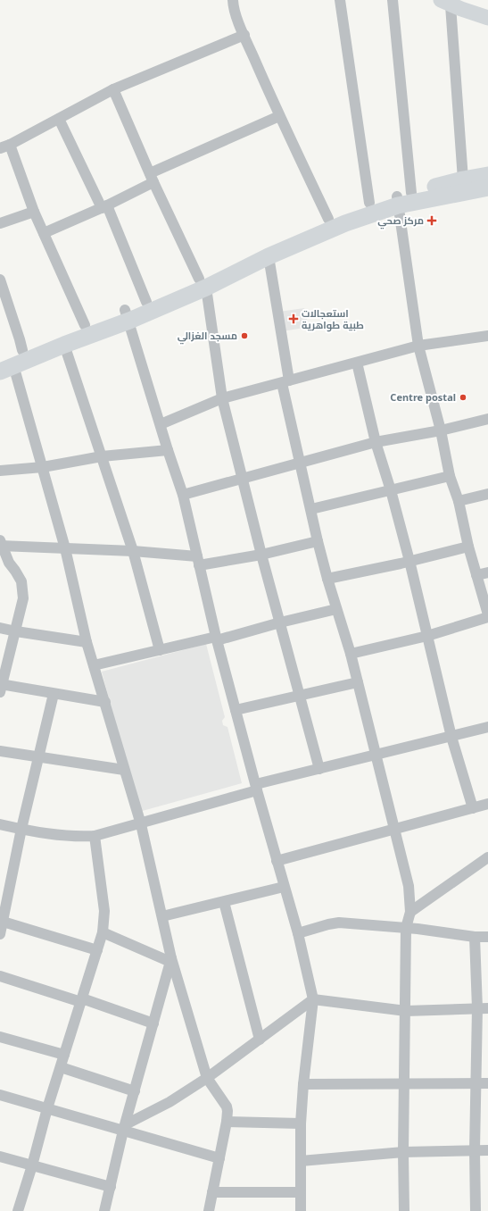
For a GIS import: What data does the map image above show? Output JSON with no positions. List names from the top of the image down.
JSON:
{
  "places": {
    "health": ["مركز صحي", "استعجالات طبية طواهرية"],
    "other": ["مسجد الغزالي", "Centre postal"]
  }
}
